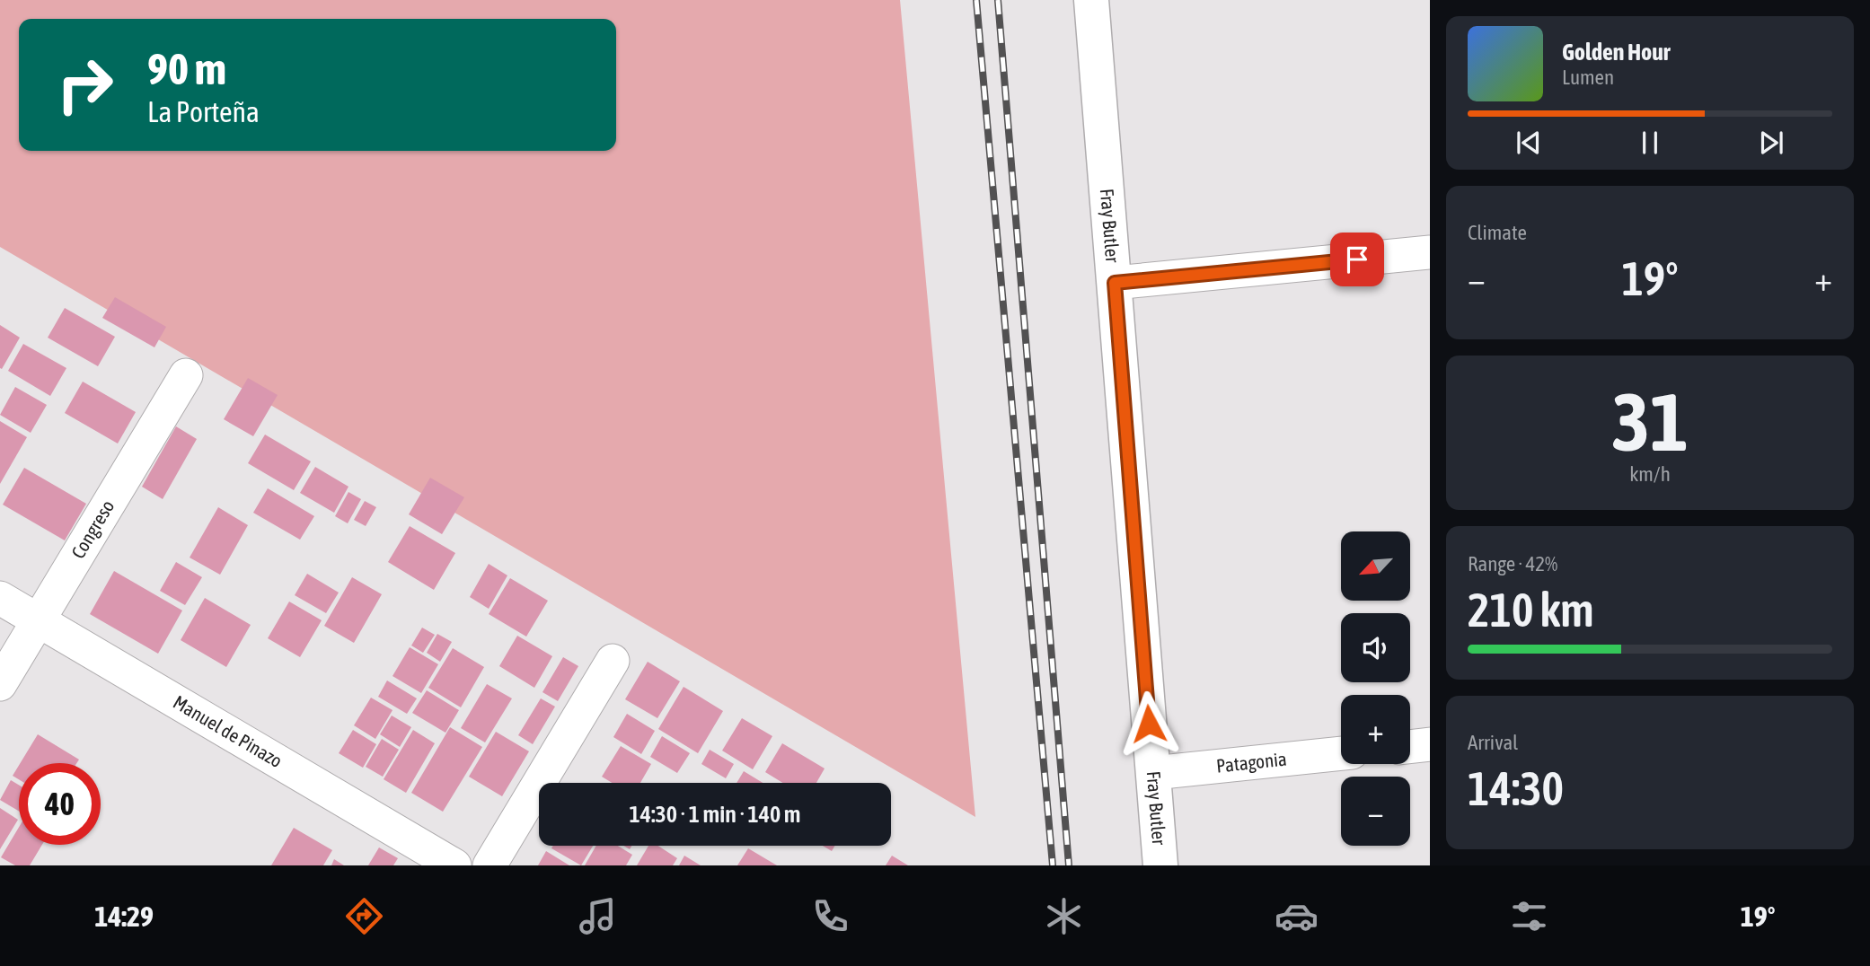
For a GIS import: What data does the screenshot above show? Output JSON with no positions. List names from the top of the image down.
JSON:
{
  "streets": {
    "street": [
      "Fray Butler",
      "Congreso",
      "Manuel de Pinazo",
      "Patagonia"
    ]
  },
  "crossings": [
    ["Fray Butler", "Patagonia"],
    ["Congreso", "Manuel de Pinazo"]
  ],
  "north": "bottom left",
  "page": {
    "turn": ["90 m", "La Porteña"],
    "song": ["Golden Hour", "Lumen"],
    "tile": [
      "Climate",
      ["31", "km/h"],
      ["Range · 42%", "210 km"],
      ["Arrival", "14:30"]
    ],
    "heat": ["−", "19°", "+"],
    "map_buttons": ["+", "−"],
    "limit": "40",
    "trip": "14:30 · 1 min · 140 m",
    "tabs": ["14:29", "19°"]
  }
}
